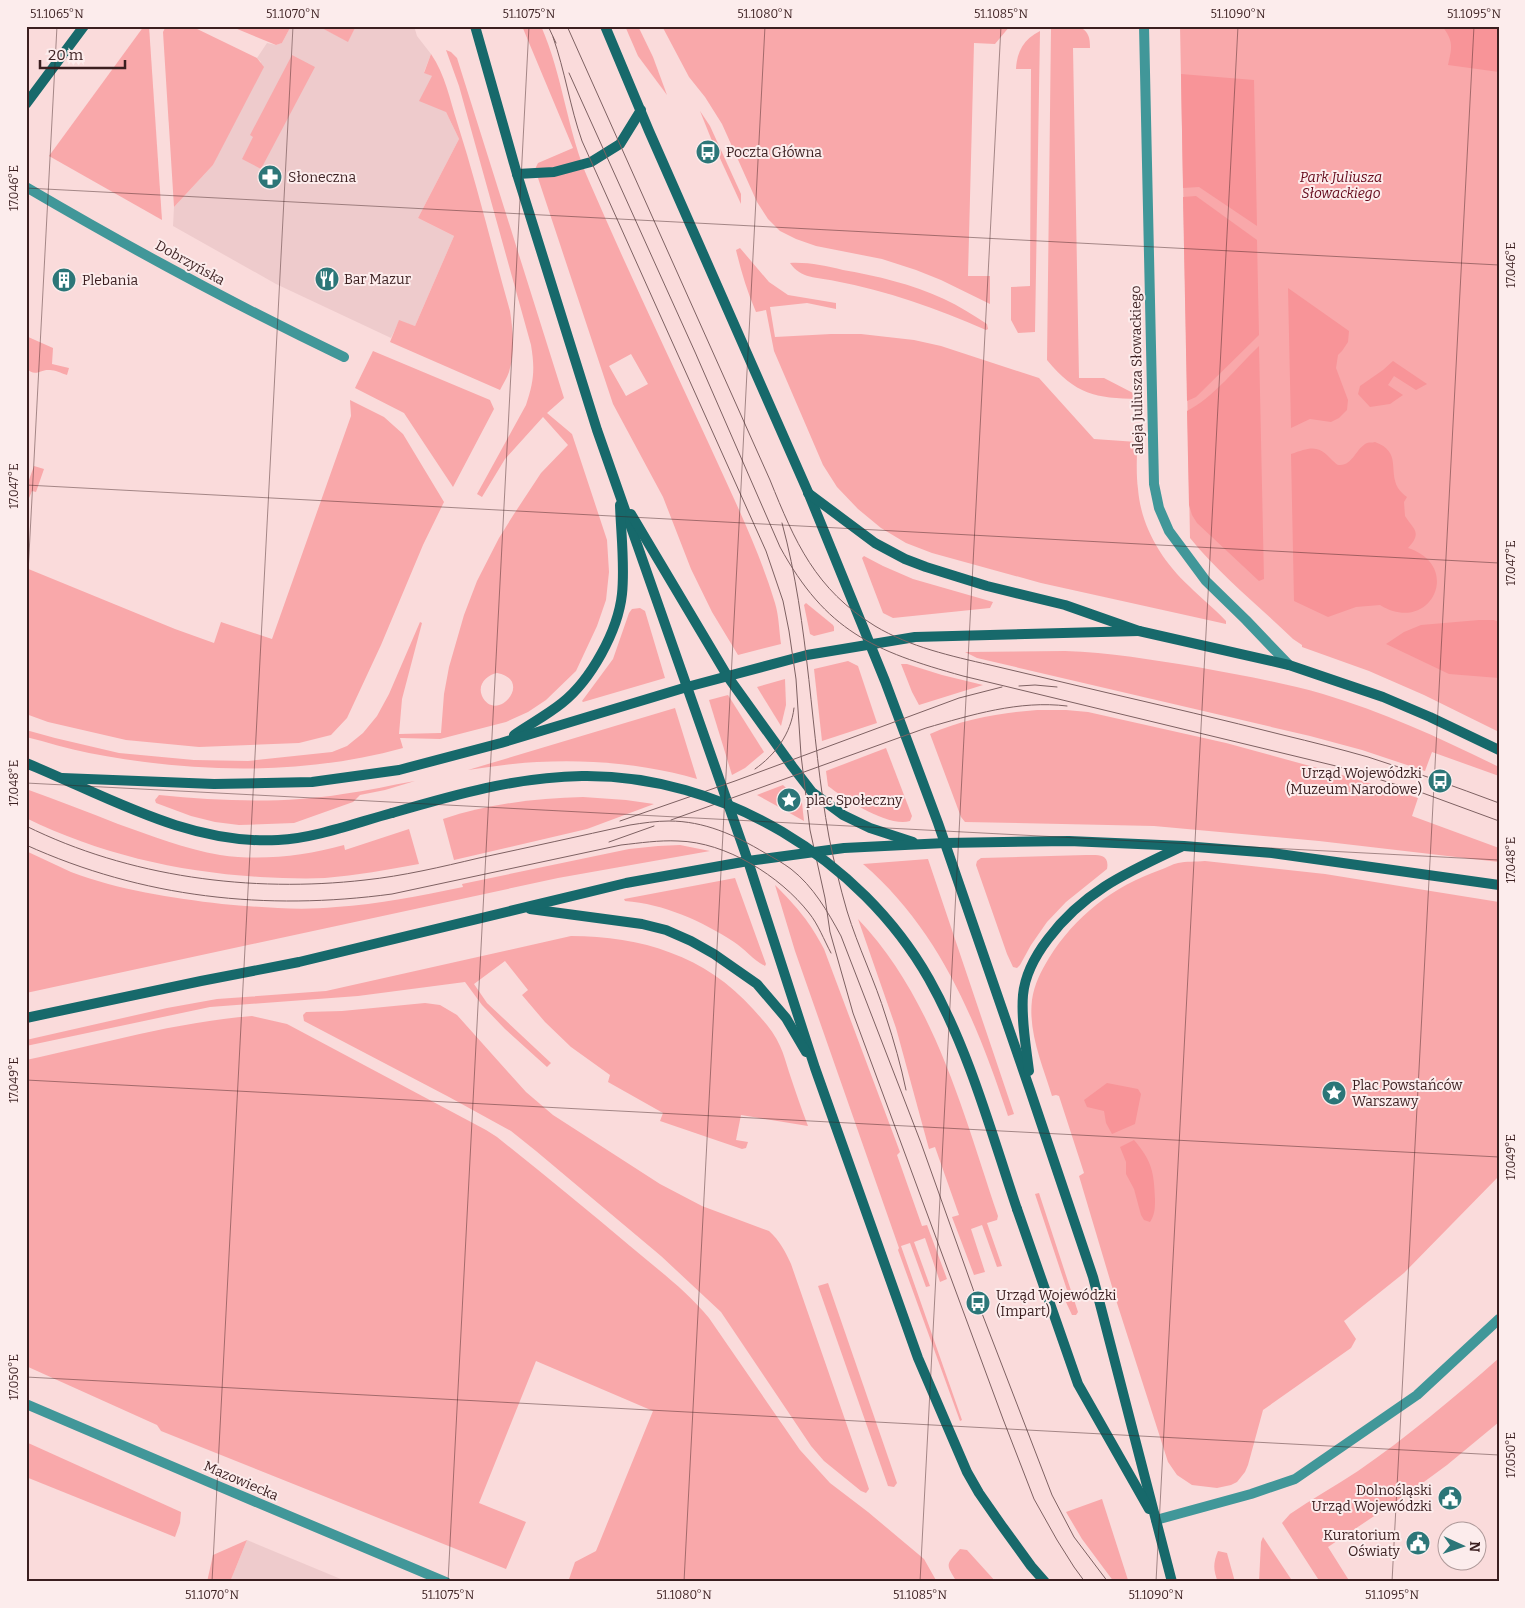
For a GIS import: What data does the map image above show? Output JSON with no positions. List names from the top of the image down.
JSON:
{
  "streets": {
    "street": ["Dobrzyńska", "aleja Juliusza Słowackiego", "Mazowiecka"]
  },
  "parks": ["Park Juliusza Słowackiego"],
  "places": {
    "bus stop": ["Poczta Główna", "Urząd Wojewódzki (Muzeum Narodowe)", "Urząd Wojewódzki (Impart)"],
    "pharmacy": ["Słoneczna"],
    "restaurant": ["Bar Mazur"],
    "building": ["Plebania"],
    "place": ["plac Społeczny", "Plac Powstańców Warszawy"],
    "public building": ["Dolnośląski Urząd Wojewódzki", "Kuratorium Oświaty"]
  },
  "scale_bar": "20 m",
  "north": "right",
  "coordinates": [
    "51.1065°N",
    "51.1070°N",
    "51.1075°N",
    "51.1080°N",
    "51.1085°N",
    "51.1090°N",
    "51.1095°N",
    "17.046°E",
    "17.047°E",
    "17.048°E",
    "17.049°E",
    "17.050°E"
  ]
}
